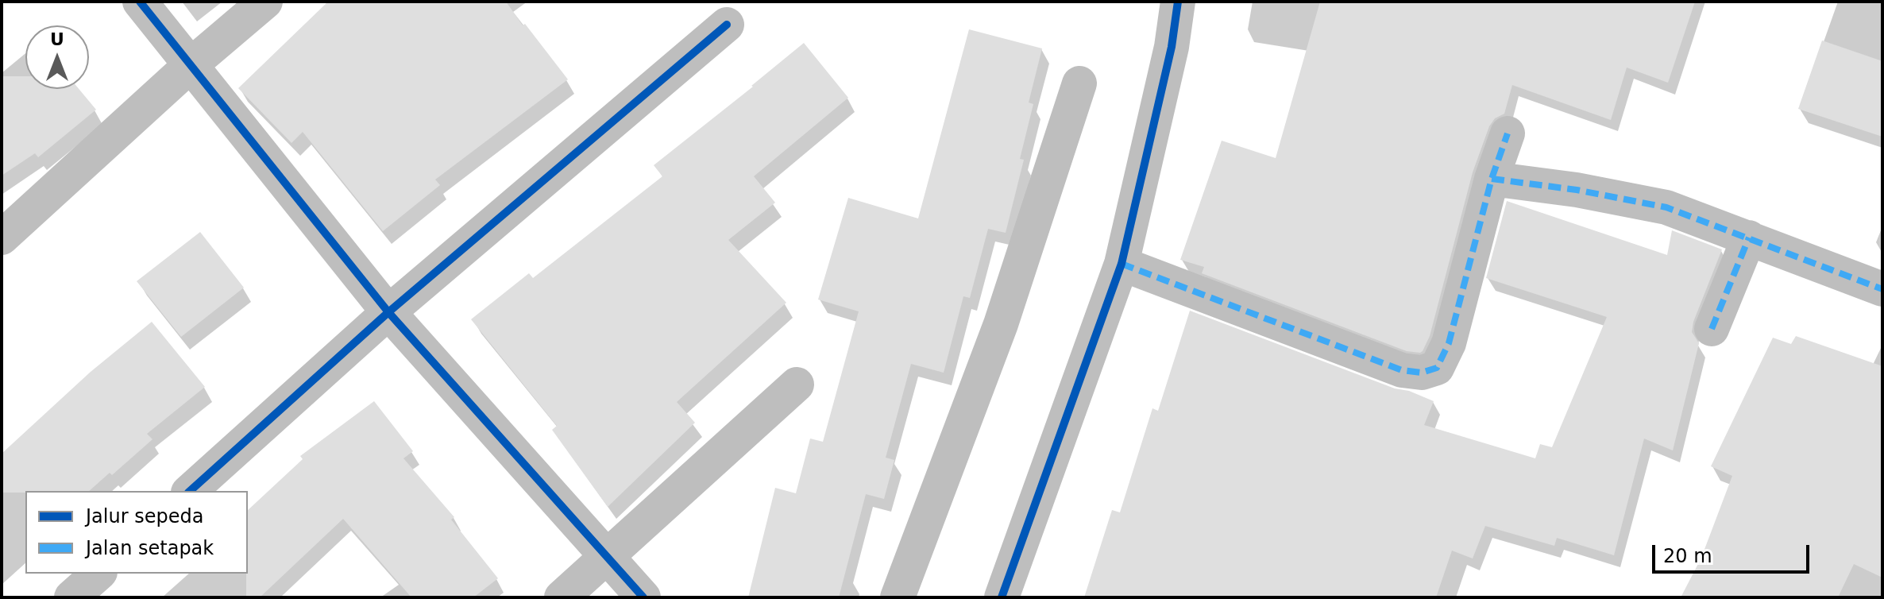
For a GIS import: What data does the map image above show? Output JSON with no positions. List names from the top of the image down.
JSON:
{
  "legend": ["Jalur sepeda", "Jalan setapak"],
  "scale_bar": "20 m",
  "north": "top"
}
